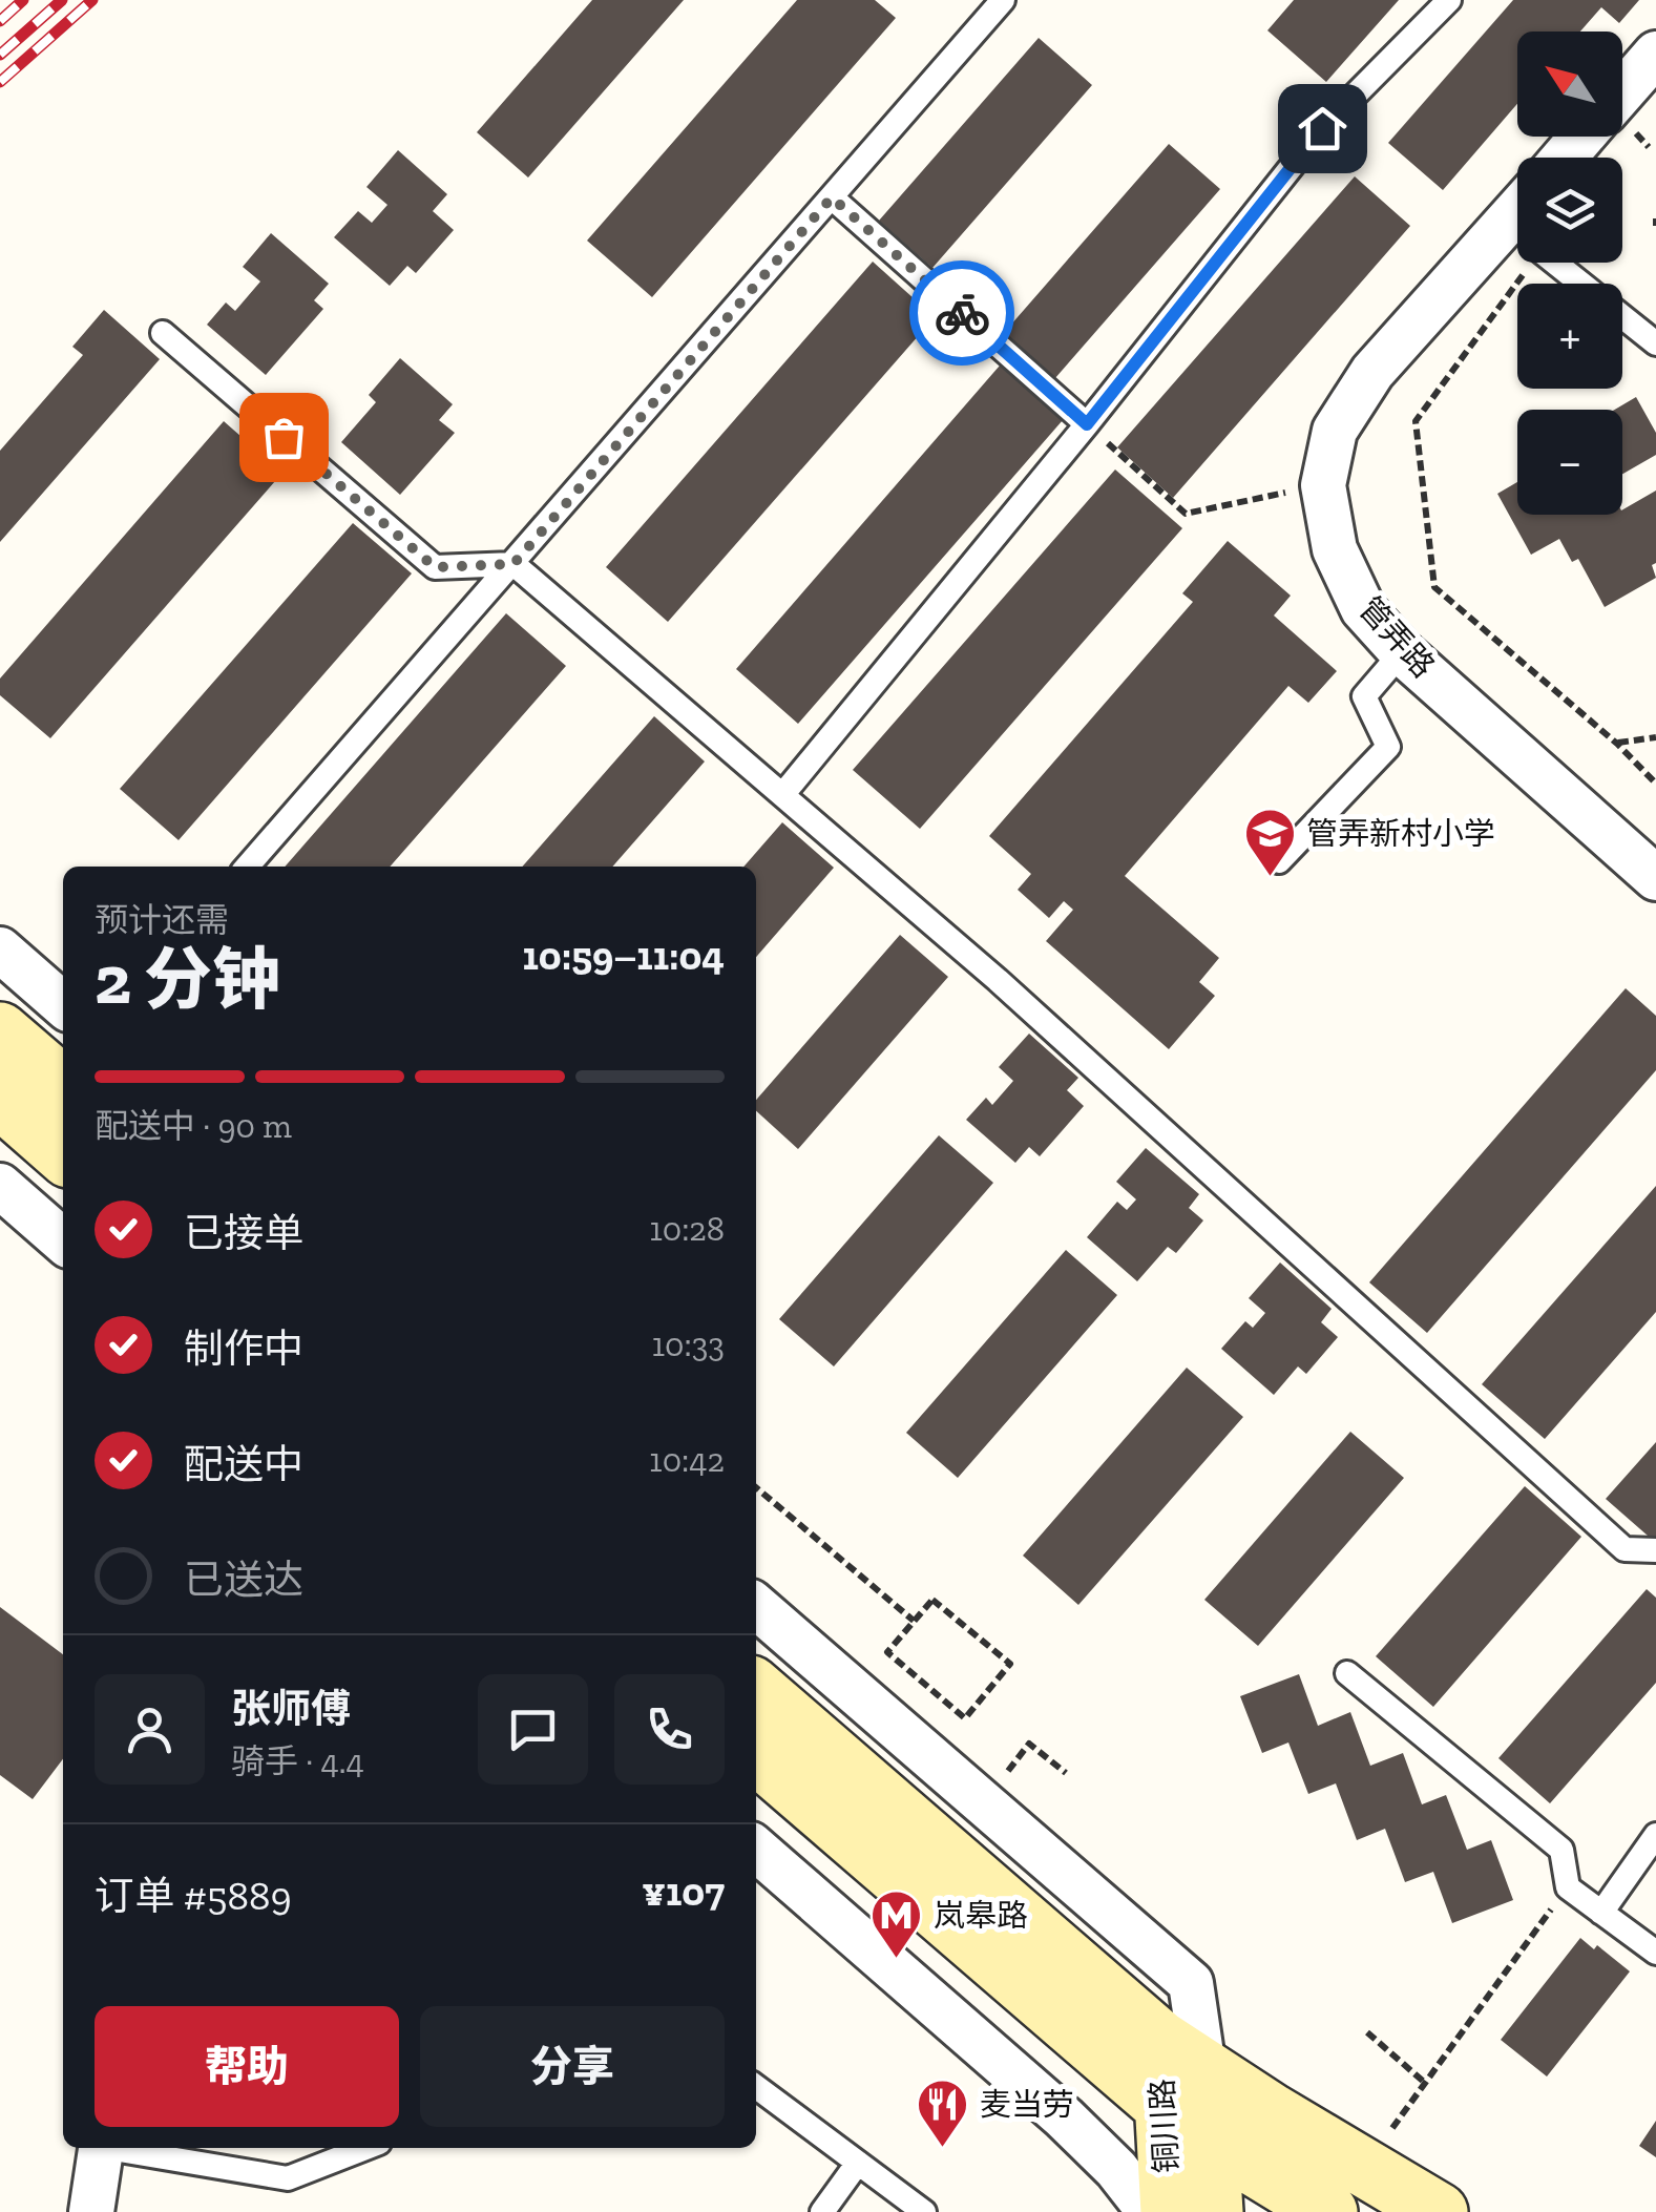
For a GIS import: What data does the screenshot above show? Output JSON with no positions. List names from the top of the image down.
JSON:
{
  "streets": {
    "main road": ["铜川路"],
    "street": ["管弄路"]
  },
  "places": {
    "school or university": ["管弄新村小学"],
    "metro station": ["岚皋路"],
    "restaurant": ["麦当劳"]
  },
  "north": "top left",
  "page": {
    "map_buttons": ["+", "−"],
    "heading": ["2 分钟", "预计还需", "10:59–11:04"],
    "panel": [
      "张师傅",
      "骑手 · 4.4",
      "订单 #5889",
      "¥107"
    ],
    "bar": "配送中 · 90 m",
    "list": [
      ["已接单", "10:28"],
      ["制作中", "10:33"],
      ["配送中", "10:42"],
      "已送达"
    ],
    "buttons": ["帮助", "分享"]
  }
}
